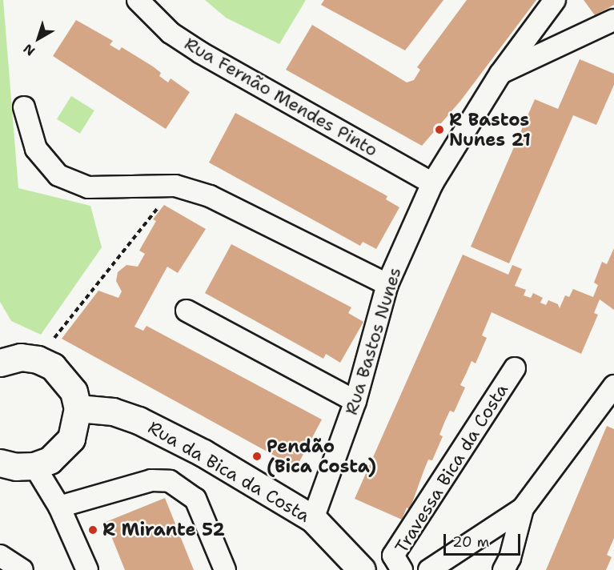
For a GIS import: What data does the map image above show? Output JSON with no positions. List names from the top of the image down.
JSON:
{
  "streets": {
    "street": [
      "Rua Fernão Mendes Pinto",
      "Rua Bastos Nunes",
      "Travessa Bica da Costa",
      "Rua da Bica da Costa"
    ]
  },
  "crossings": [
    ["Rua Fernão Mendes Pinto", "Rua Bastos Nunes"],
    ["Rua Bastos Nunes", "Rua da Bica da Costa"]
  ],
  "places": ["R Bastos Nunes 21", "Pendão (Bica Costa)", "R Mirante 52"],
  "scale_bar": "20 m",
  "north": "bottom left"
}
